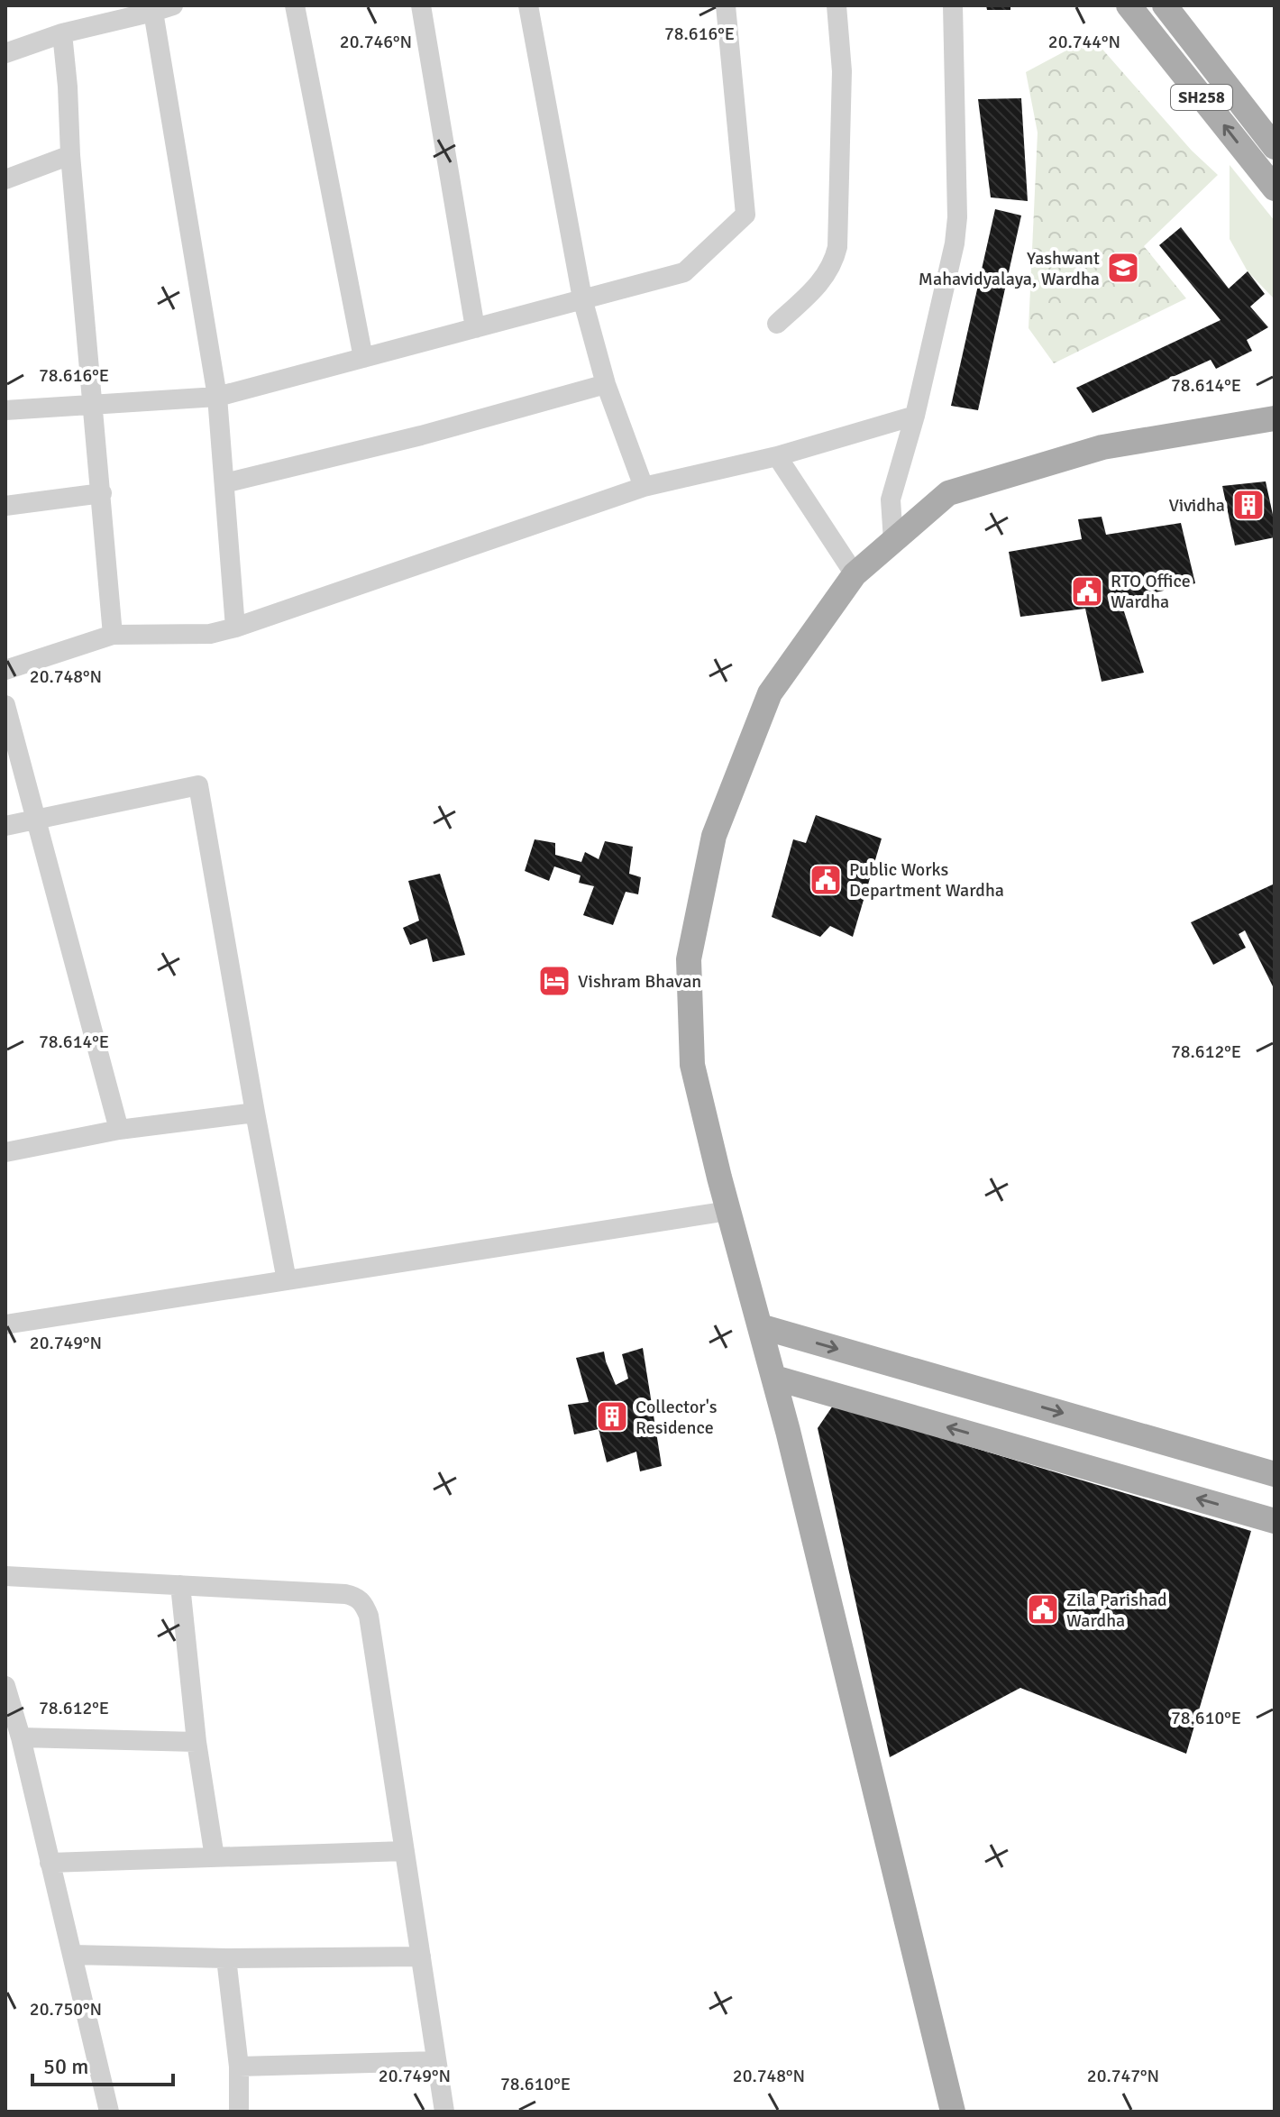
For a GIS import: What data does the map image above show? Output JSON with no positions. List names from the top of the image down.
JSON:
{
  "streets": {
    "main road": ["SH258"]
  },
  "places": {
    "school or university": ["Yashwant Mahavidyalaya, Wardha"],
    "building": ["Vividha", "Collector's Residence"],
    "public building": ["RTO Office Wardha", "Public Works Department Wardha", "Zila Parishad Wardha"],
    "hotel": ["Vishram Bhavan"]
  },
  "scale_bar": "50 m",
  "coordinates": [
    "78.616°E",
    "20.744°N",
    "20.746°N",
    "78.614°E",
    "20.748°N",
    "78.612°E",
    "20.749°N",
    "78.610°E",
    "20.750°N",
    "20.747°N"
  ]
}
